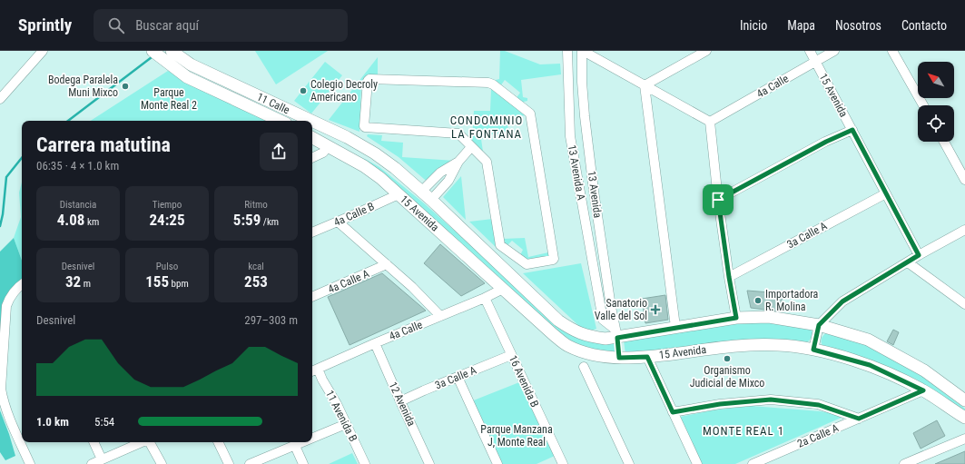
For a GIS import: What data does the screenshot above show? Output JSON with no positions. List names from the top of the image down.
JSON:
{
  "streets": {
    "main road": ["15 Avenida", "11 Calle"],
    "street": [
      "4a Calle",
      "13 Avenida A",
      "13 Avenida",
      "4a Calle B",
      "3a Calle A",
      "4a Calle A",
      "16 Avenida B",
      "12 Avenida",
      "11 Avenida B",
      "2a Calle A"
    ]
  },
  "crossings": [
    ["4a Calle", "15 Avenida"],
    ["4a Calle", "16 Avenida B"],
    ["4a Calle", "12 Avenida"],
    ["4a Calle", "11 Avenida B"],
    ["15 Avenida", "11 Calle"],
    ["15 Avenida", "13 Avenida A"],
    ["15 Avenida", "13 Avenida"],
    ["15 Avenida", "4a Calle B"],
    ["15 Avenida", "3a Calle A"],
    ["15 Avenida", "2a Calle A"],
    ["13 Avenida A", "13 Avenida"],
    ["3a Calle A", "16 Avenida B"],
    ["3a Calle A", "12 Avenida"]
  ],
  "districts": ["CONDOMINIO LA FONTANA", "MONTE REAL 1"],
  "parks": ["Parque Monte Real 2", "Parque Manzana J, Monte Real"],
  "places": {
    "other": [
      "Bodega Paralela Muni Mixco",
      "Colegio Decroly Americano",
      "Importadora R. Molina",
      "Organismo Judicial de Mixco"
    ],
    "health": ["Sanatorio Valle del Sol"]
  },
  "north": "top left",
  "page": {
    "header": "Sprintly",
    "search": "Buscar aquí",
    "nav": [
      "Inicio",
      "Mapa",
      "Nosotros",
      "Contacto"
    ],
    "heading": ["Carrera matutina", "06:35 · 4 × 1.0 km"],
    "stats": [
      ["Distancia", "4.08 km"],
      ["Tiempo", "24:25"],
      ["Ritmo", "5:59 /km"],
      ["Desnivel", "32 m"],
      ["Pulso", "155 bpm"],
      ["kcal", "253"]
    ],
    "chart": ["Desnivel", "297–303 m"],
    "list": [
      {
        "name": "1.0 km",
        "note": "5:54"
      }
    ]
  }
}
